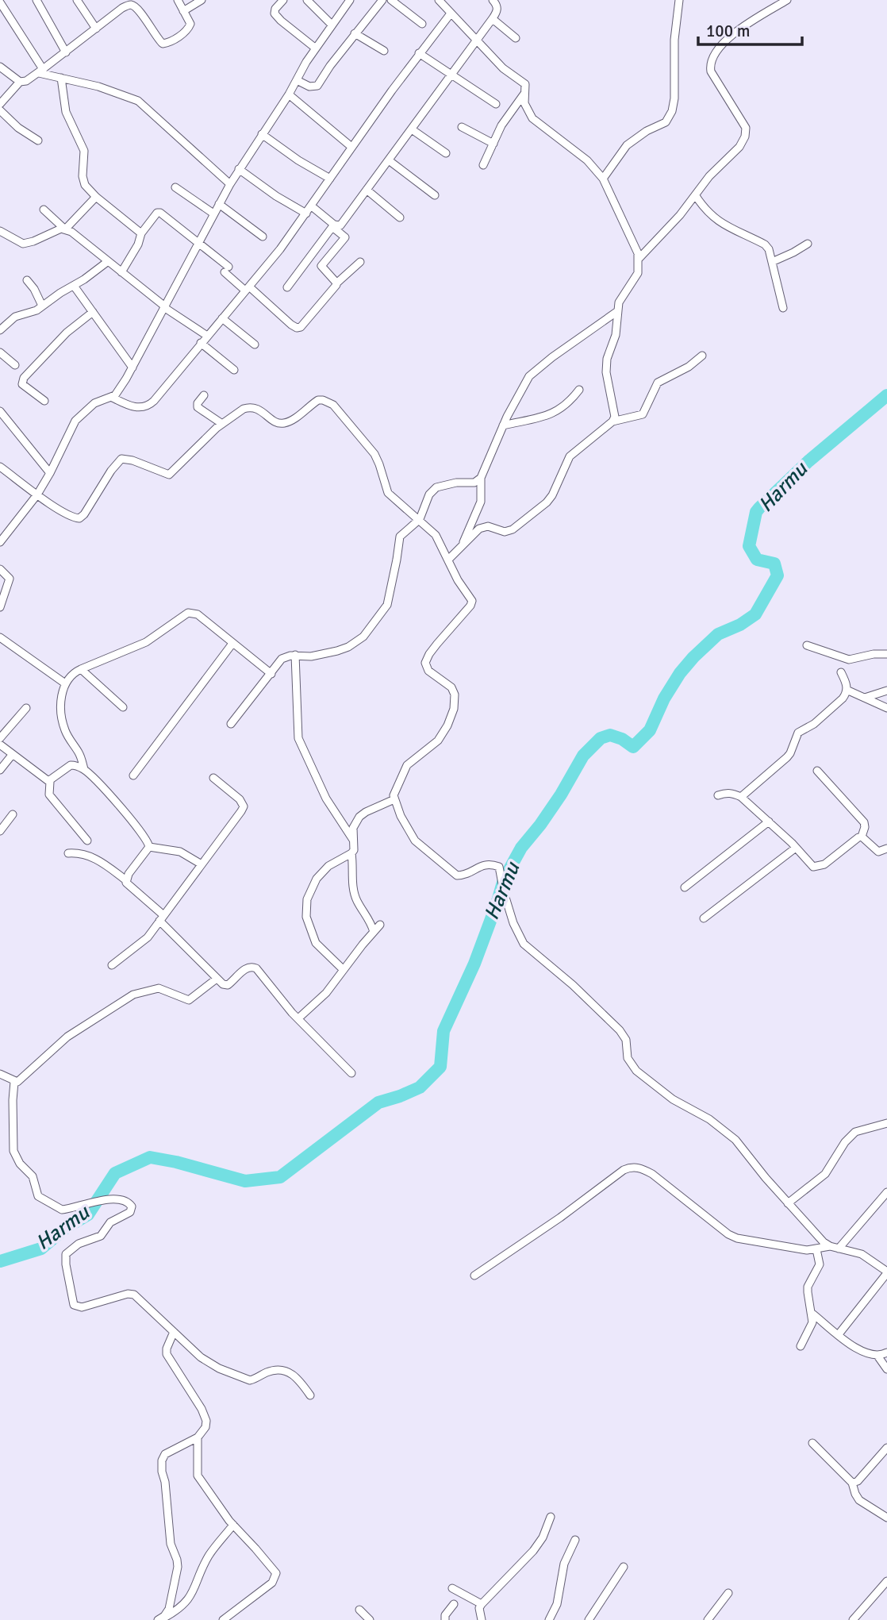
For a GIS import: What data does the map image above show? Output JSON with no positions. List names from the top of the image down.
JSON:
{
  "water": ["Harmu"],
  "scale_bar": "100 m"
}
